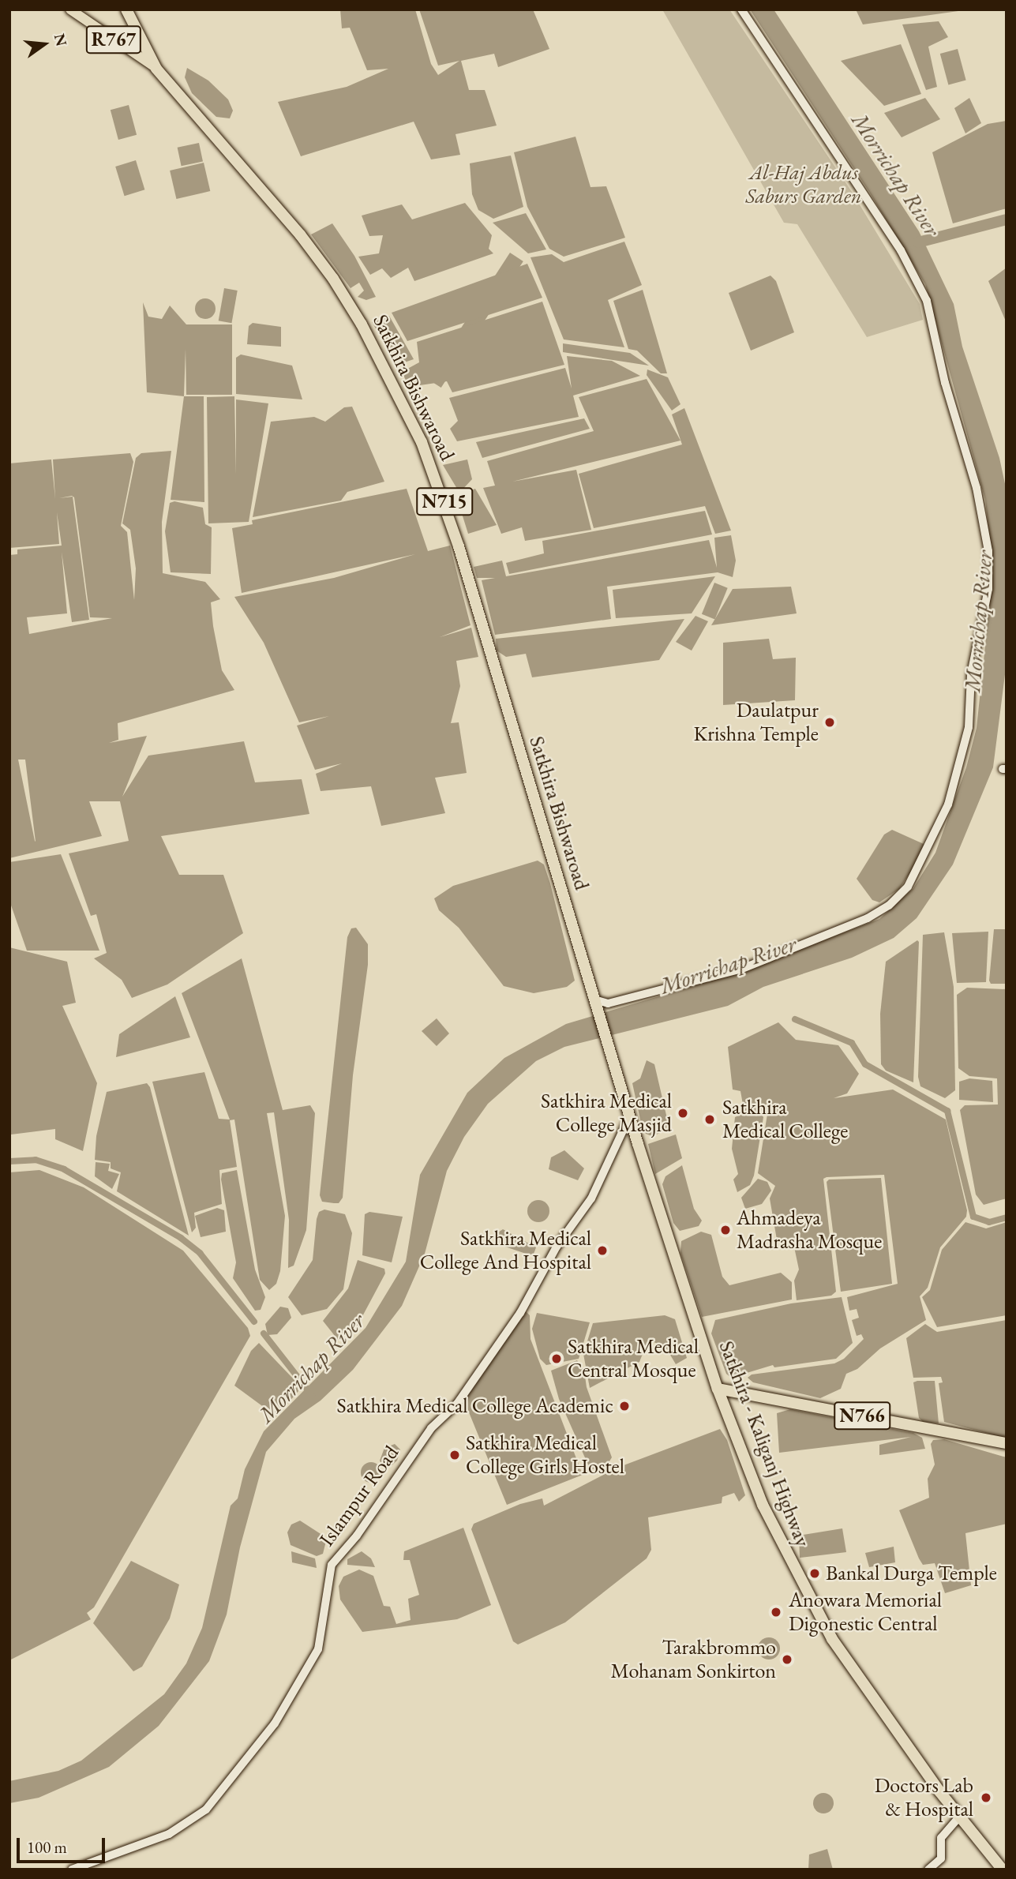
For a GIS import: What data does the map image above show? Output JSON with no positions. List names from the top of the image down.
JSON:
{
  "streets": {
    "highway": [
      "Satkhira Bishwaroad",
      "N715",
      "N766",
      "Satkhira - Kaliganj Highway"
    ],
    "main road": ["R767"],
    "street": ["Islampur Road"]
  },
  "crossings": [
    ["R767", "Satkhira Bishwaroad"],
    ["R767", "N715"],
    ["Satkhira Bishwaroad", "N715"],
    ["Satkhira Bishwaroad", "Satkhira - Kaliganj Highway"],
    ["N766", "Satkhira - Kaliganj Highway"],
    ["Satkhira - Kaliganj Highway", "Islampur Road"]
  ],
  "water": ["Morrichap River"],
  "parks": ["Al-Haj Abdus Saburs Garden"],
  "places": [
    "Daulatpur Krishna Temple",
    "Satkhira Medical College Masjid",
    "Satkhira Medical College",
    "Ahmadeya Madrasha Mosque",
    "Satkhira Medical College And Hospital",
    "Satkhira Medical Central Mosque",
    "Satkhira Medical College Academic",
    "Satkhira Medical College Girls Hostel",
    "Bankal Durga Temple",
    "Anowara Memorial Digonestic Central",
    "Tarakbrommo Mohanam Sonkirton",
    "Doctors Lab & Hospital"
  ],
  "scale_bar": "100 m",
  "north": "right"
}
